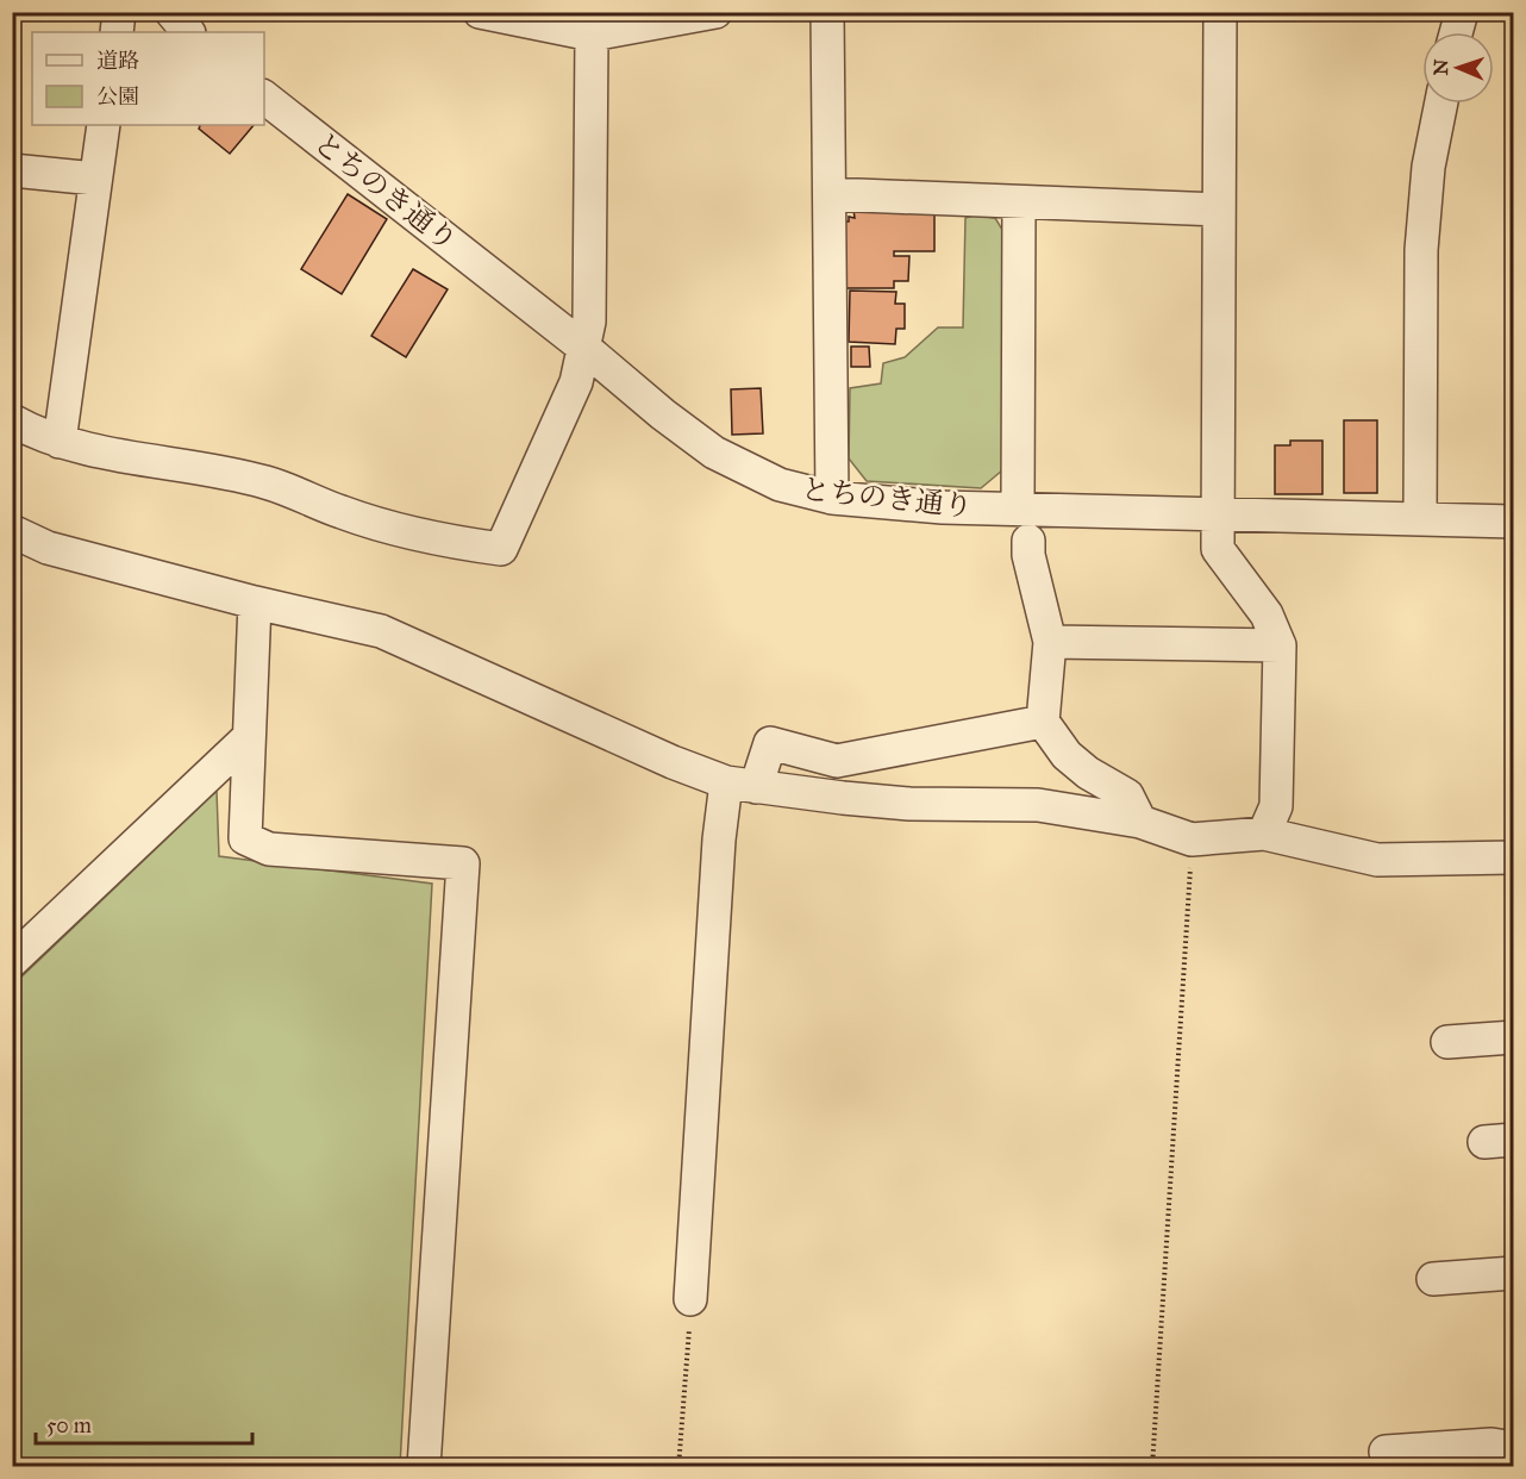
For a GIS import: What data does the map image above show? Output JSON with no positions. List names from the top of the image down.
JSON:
{
  "streets": {
    "street": ["とちのき通り"]
  },
  "legend": ["道路", "公園"],
  "scale_bar": "50 m",
  "north": "left"
}
